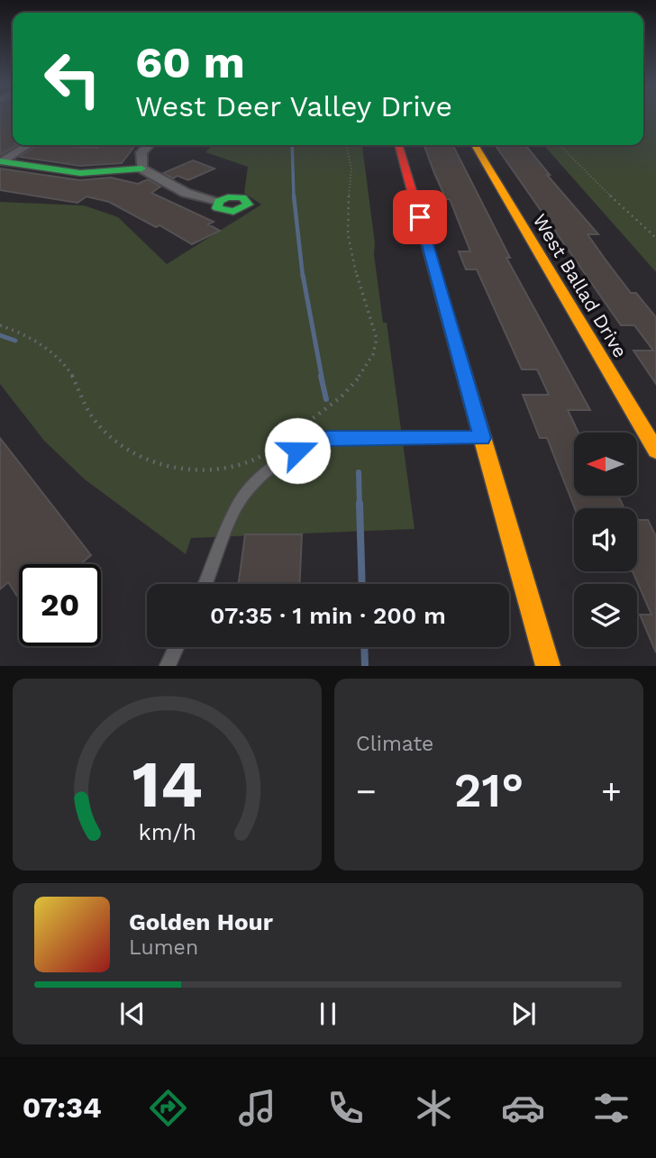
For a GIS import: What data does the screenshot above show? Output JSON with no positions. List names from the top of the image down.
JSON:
{
  "streets": {
    "street": ["West Ballad Drive"]
  },
  "north": "left",
  "page": {
    "turn": ["60 m", "West Deer Valley Drive"],
    "limit": "20",
    "trip": "07:35 · 1 min · 200 m",
    "tile": "Climate",
    "heat": ["−", "21°", "+"],
    "song": ["Golden Hour", "Lumen"],
    "tabs": "07:34",
    "gauge": ["14", "km/h"]
  }
}
